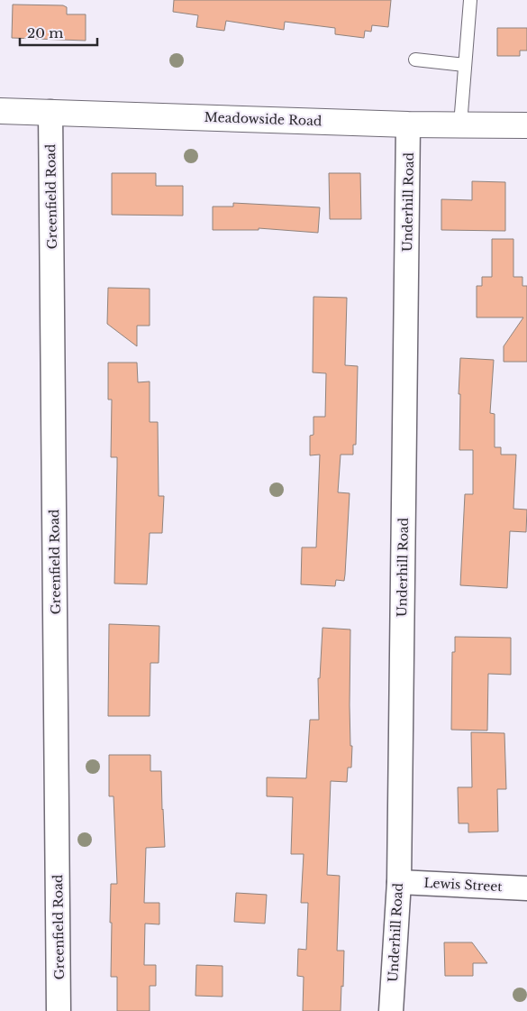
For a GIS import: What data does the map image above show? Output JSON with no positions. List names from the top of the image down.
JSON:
{
  "streets": {
    "main road": ["Meadowside Road"],
    "street": ["Greenfield Road", "Underhill Road", "Lewis Street"]
  },
  "crossings": [
    ["Meadowside Road", "Greenfield Road"],
    ["Meadowside Road", "Underhill Road"],
    ["Underhill Road", "Lewis Street"]
  ],
  "scale_bar": "20 m"
}
